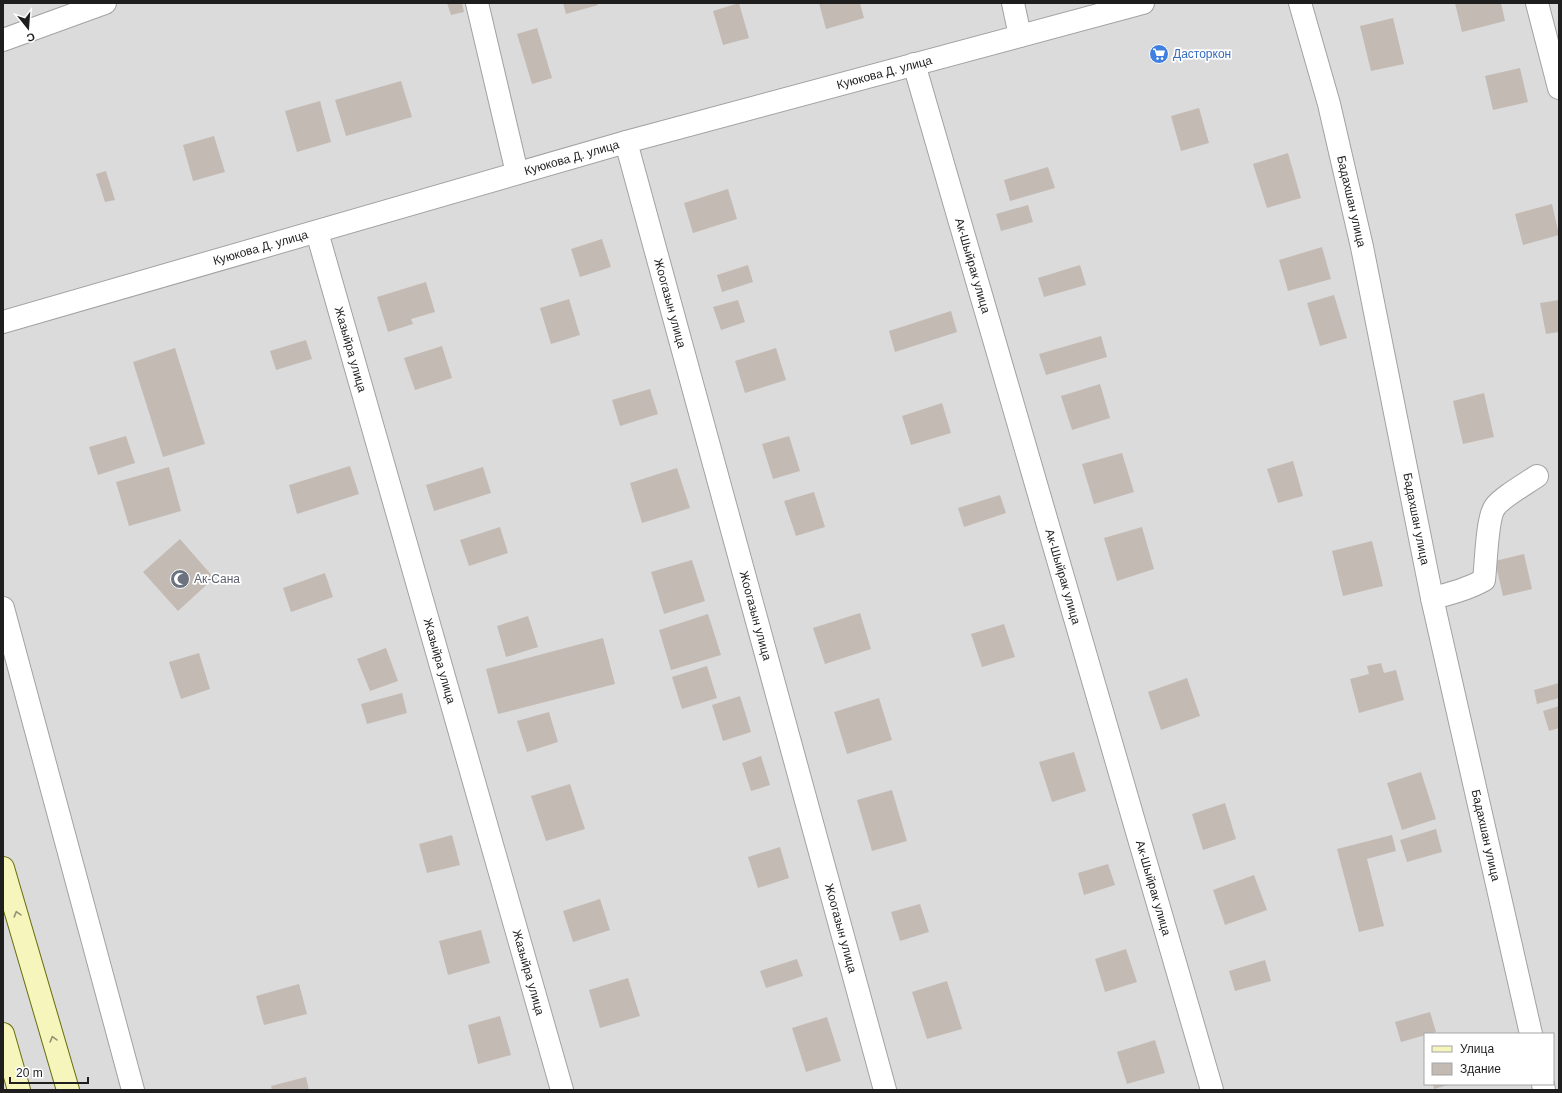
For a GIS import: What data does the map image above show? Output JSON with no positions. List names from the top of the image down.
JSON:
{
  "streets": {
    "street": [
      "Куюкова Д. улица",
      "Бадахшан улица",
      "Ак-Шыйрак улица",
      "Жоогазын улица",
      "Жазыйра улица"
    ]
  },
  "crossings": [
    ["Куюкова Д. улица", "Ак-Шыйрак улица"],
    ["Куюкова Д. улица", "Жоогазын улица"],
    ["Куюкова Д. улица", "Жазыйра улица"]
  ],
  "places": {
    "supermarket": ["Дасторкон"],
    "mosque": ["Ак-Сана"]
  },
  "legend": ["Улица", "Здание"],
  "scale_bar": "20 m",
  "north": "bottom"
}
